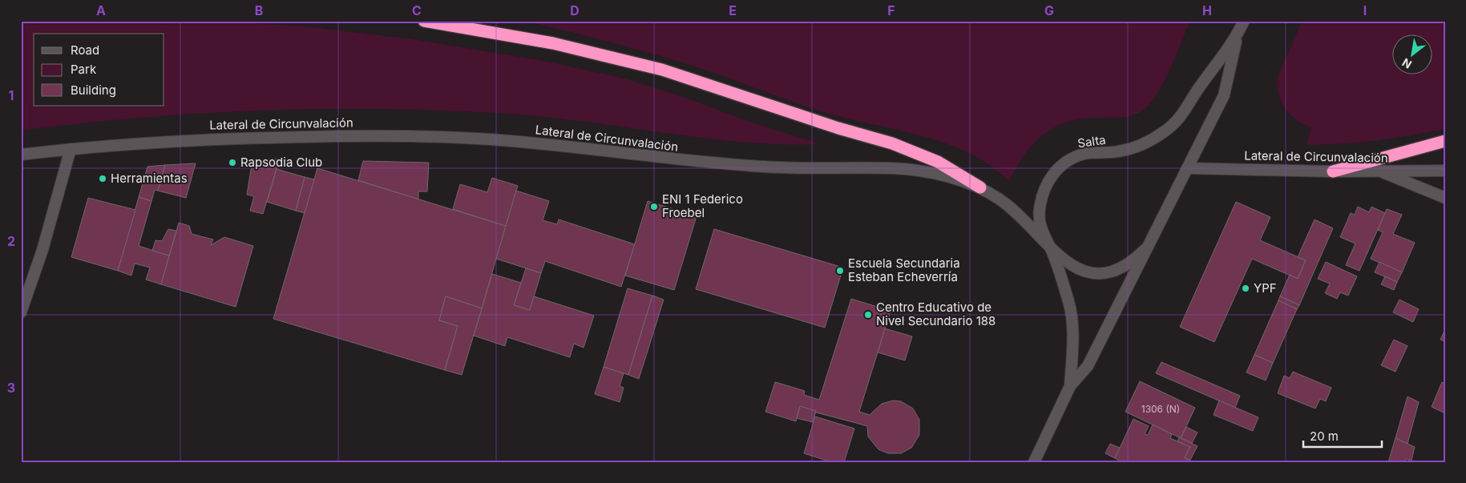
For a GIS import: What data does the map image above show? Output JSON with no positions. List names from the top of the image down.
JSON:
{
  "streets": {
    "street": ["Lateral de Circunvalación", "Salta"]
  },
  "crossings": [
    ["Lateral de Circunvalación", "Salta"]
  ],
  "places": [
    "Rapsodia Club",
    "Herramientas",
    "ENI 1 Federico Froebel",
    "Escuela Secundaria Esteban Echeverría",
    "YPF",
    "Centro Educativo de Nivel Secundario 188"
  ],
  "house_numbers": ["1306 (N)"],
  "legend": ["Road", "Park", "Building"],
  "scale_bar": "20 m",
  "north": "bottom left",
  "grid": {
    "columns": [
      "A",
      "B",
      "C",
      "D",
      "E",
      "F",
      "G",
      "H",
      "I"
    ],
    "rows": ["1", "2", "3"]
  }
}
